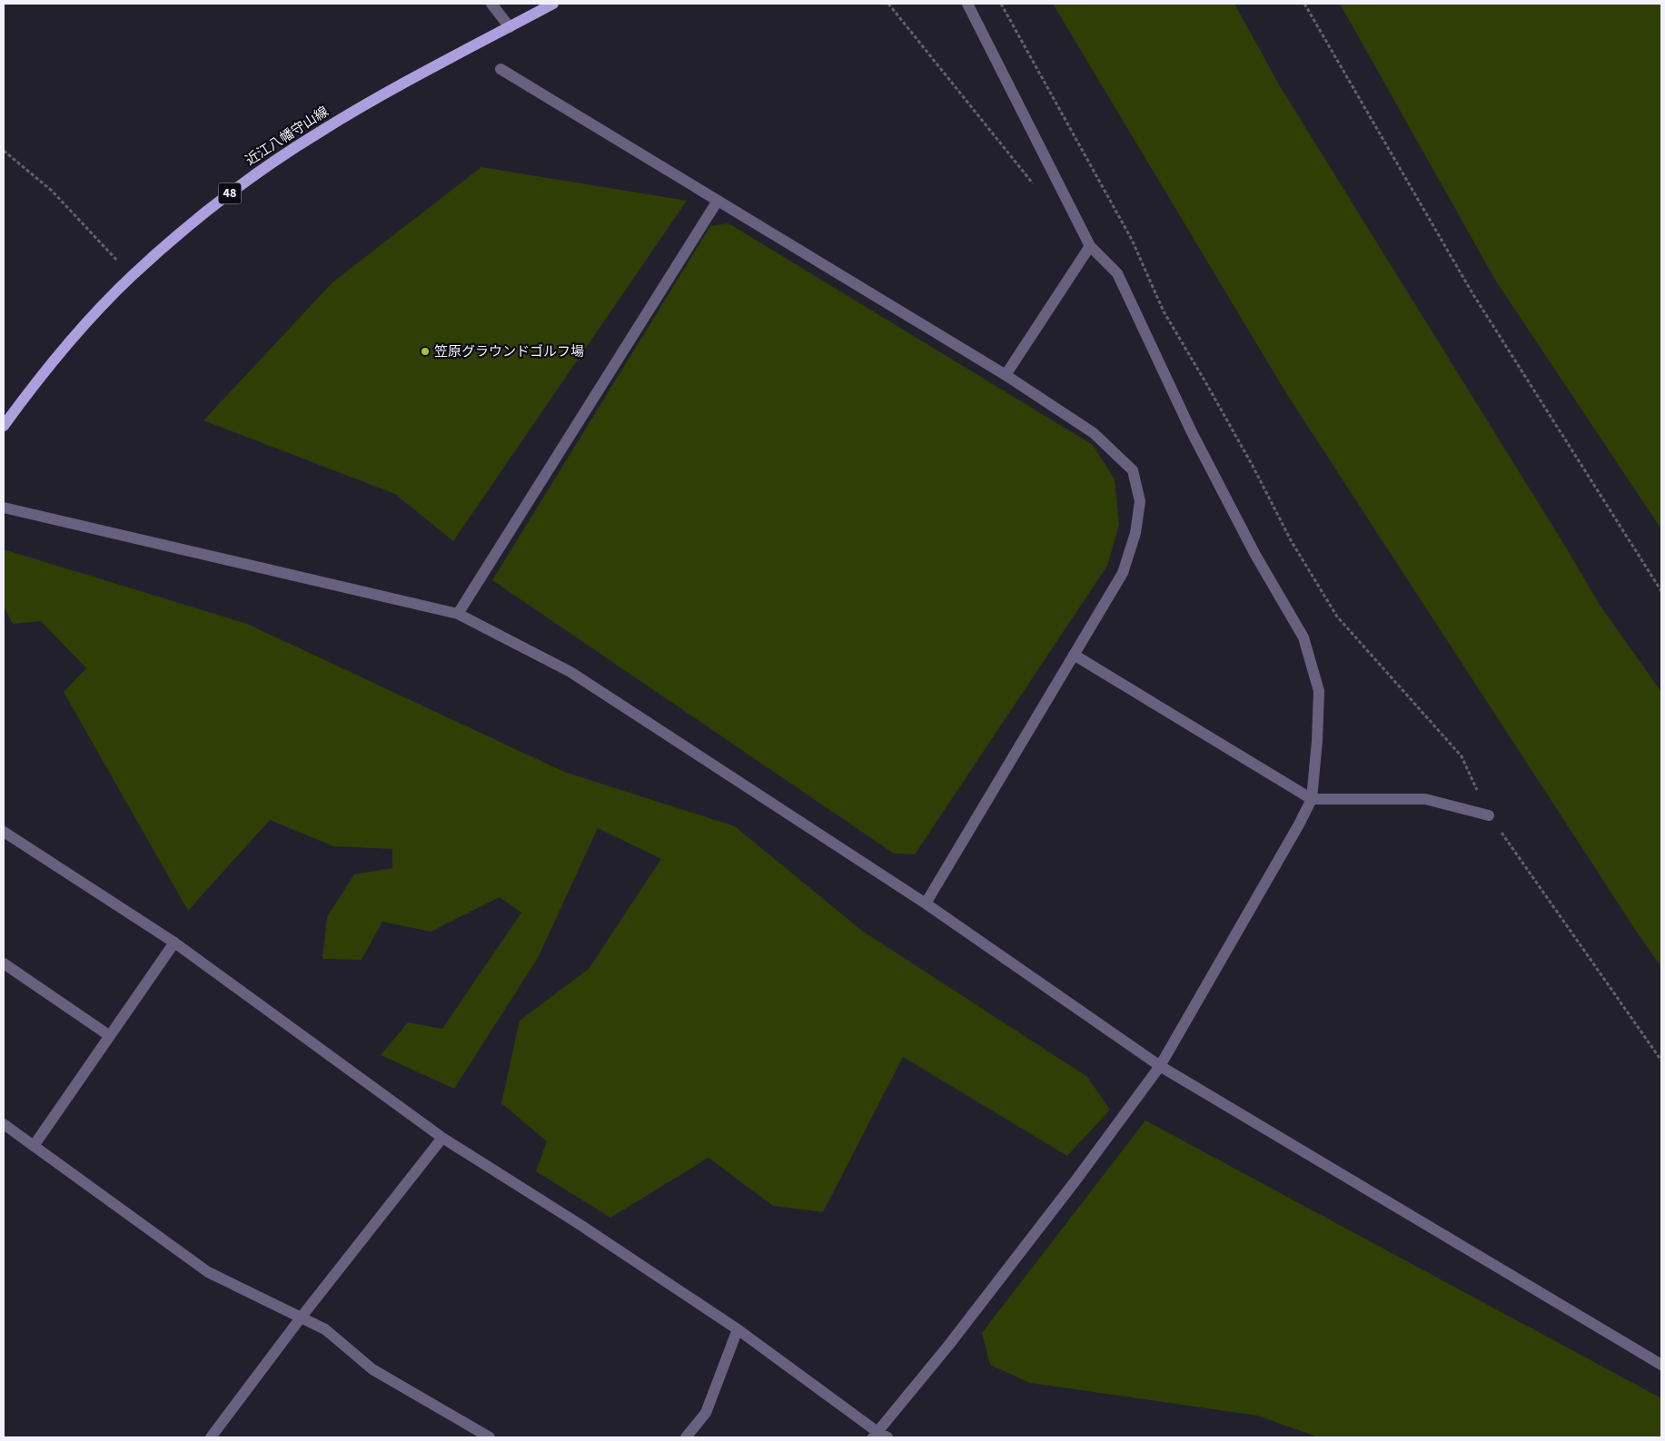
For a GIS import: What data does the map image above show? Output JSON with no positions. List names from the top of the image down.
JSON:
{
  "streets": {
    "main road": ["近江八幡守山線", "48"]
  },
  "places": ["笠原グラウンドゴルフ場"]
}
